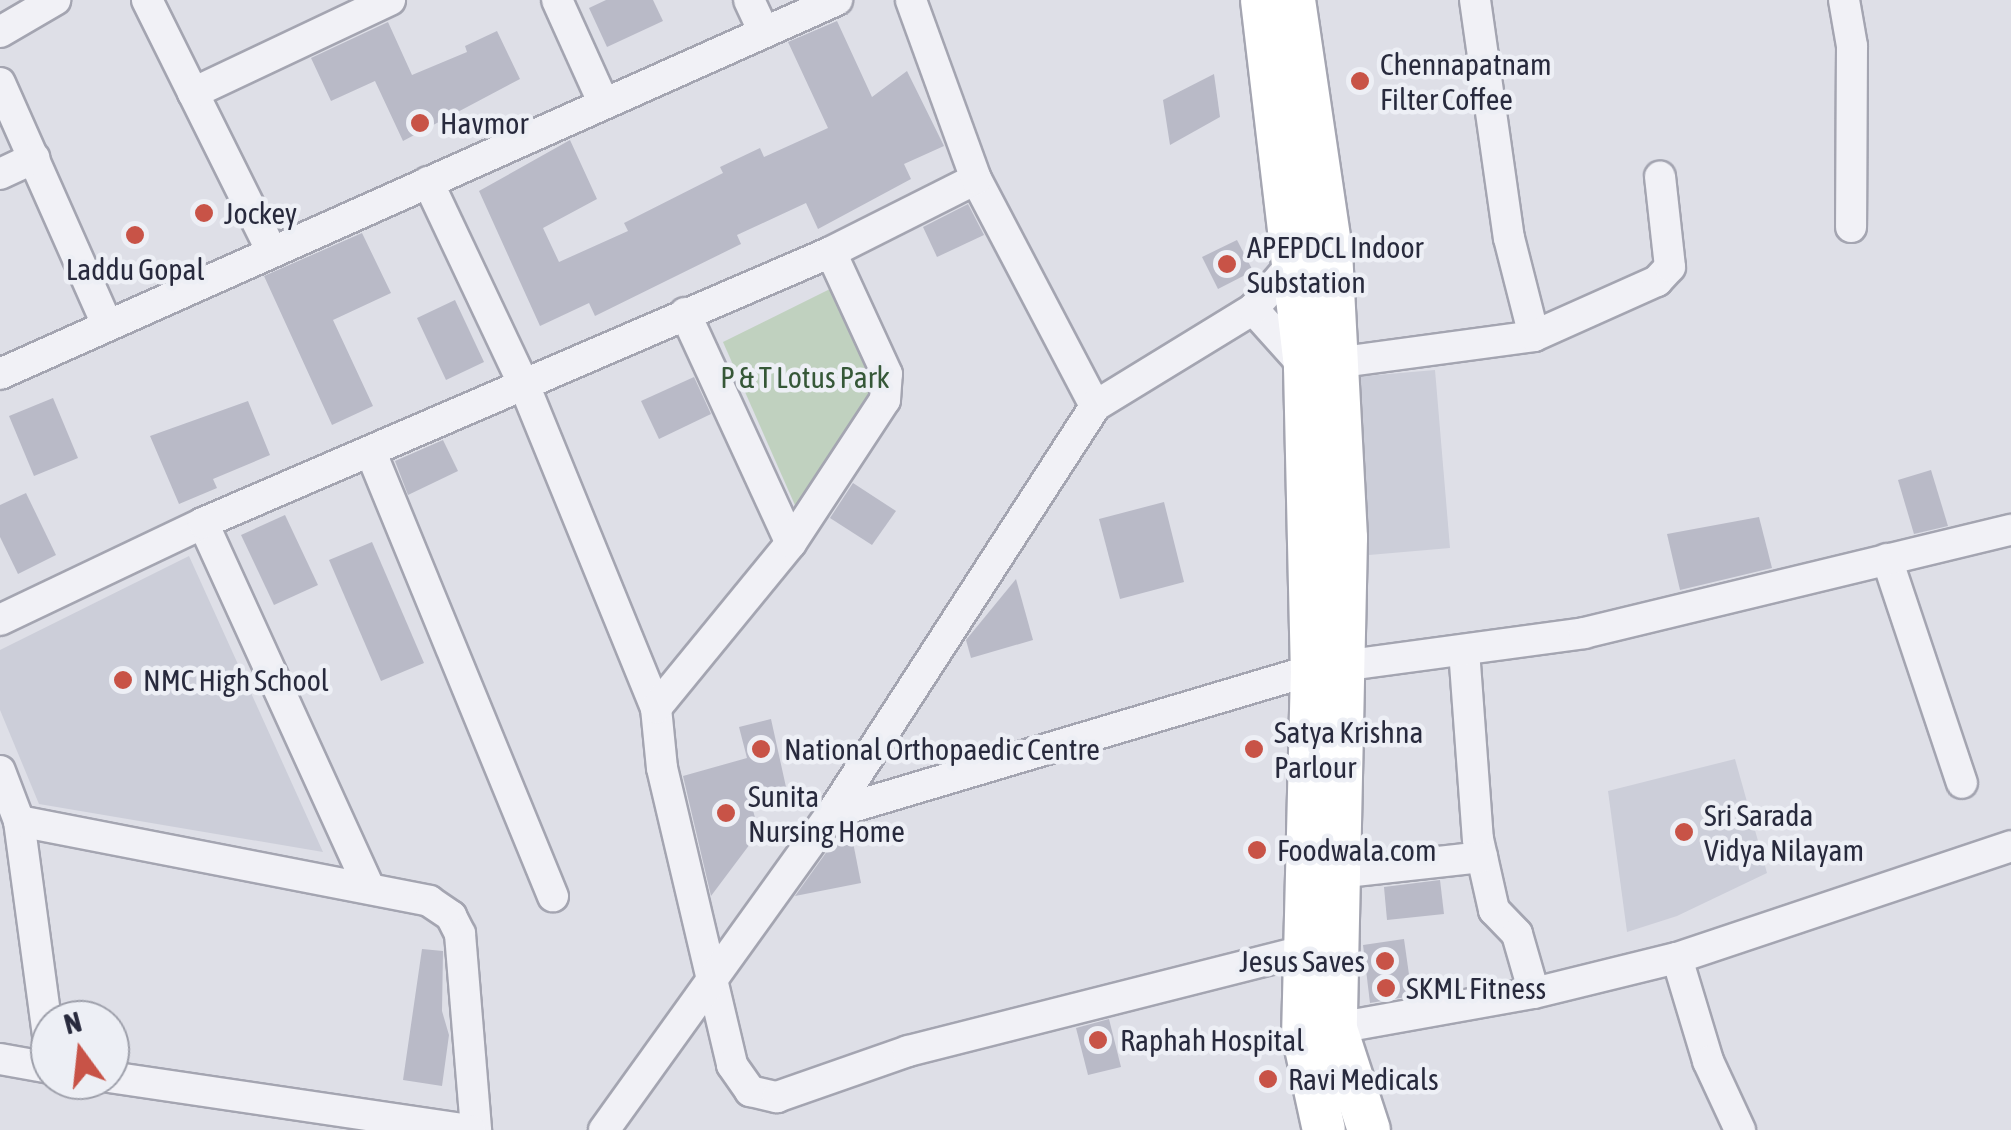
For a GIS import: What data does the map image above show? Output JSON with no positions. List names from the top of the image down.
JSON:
{
  "parks": ["P & T Lotus Park"],
  "places": [
    "Chennapatnam Filter Coffee",
    "Havmor",
    "Jockey",
    "Laddu Gopal",
    "APEPDCL Indoor Substation",
    "NMC High School",
    "National Orthopaedic Centre",
    "Satya Krishna Parlour",
    "Sunita Nursing Home",
    "Sri Sarada Vidya Nilayam",
    "Foodwala.com",
    "Jesus Saves",
    "SKML Fitness",
    "Raphah Hospital",
    "Ravi Medicals"
  ],
  "north": "top"
}
